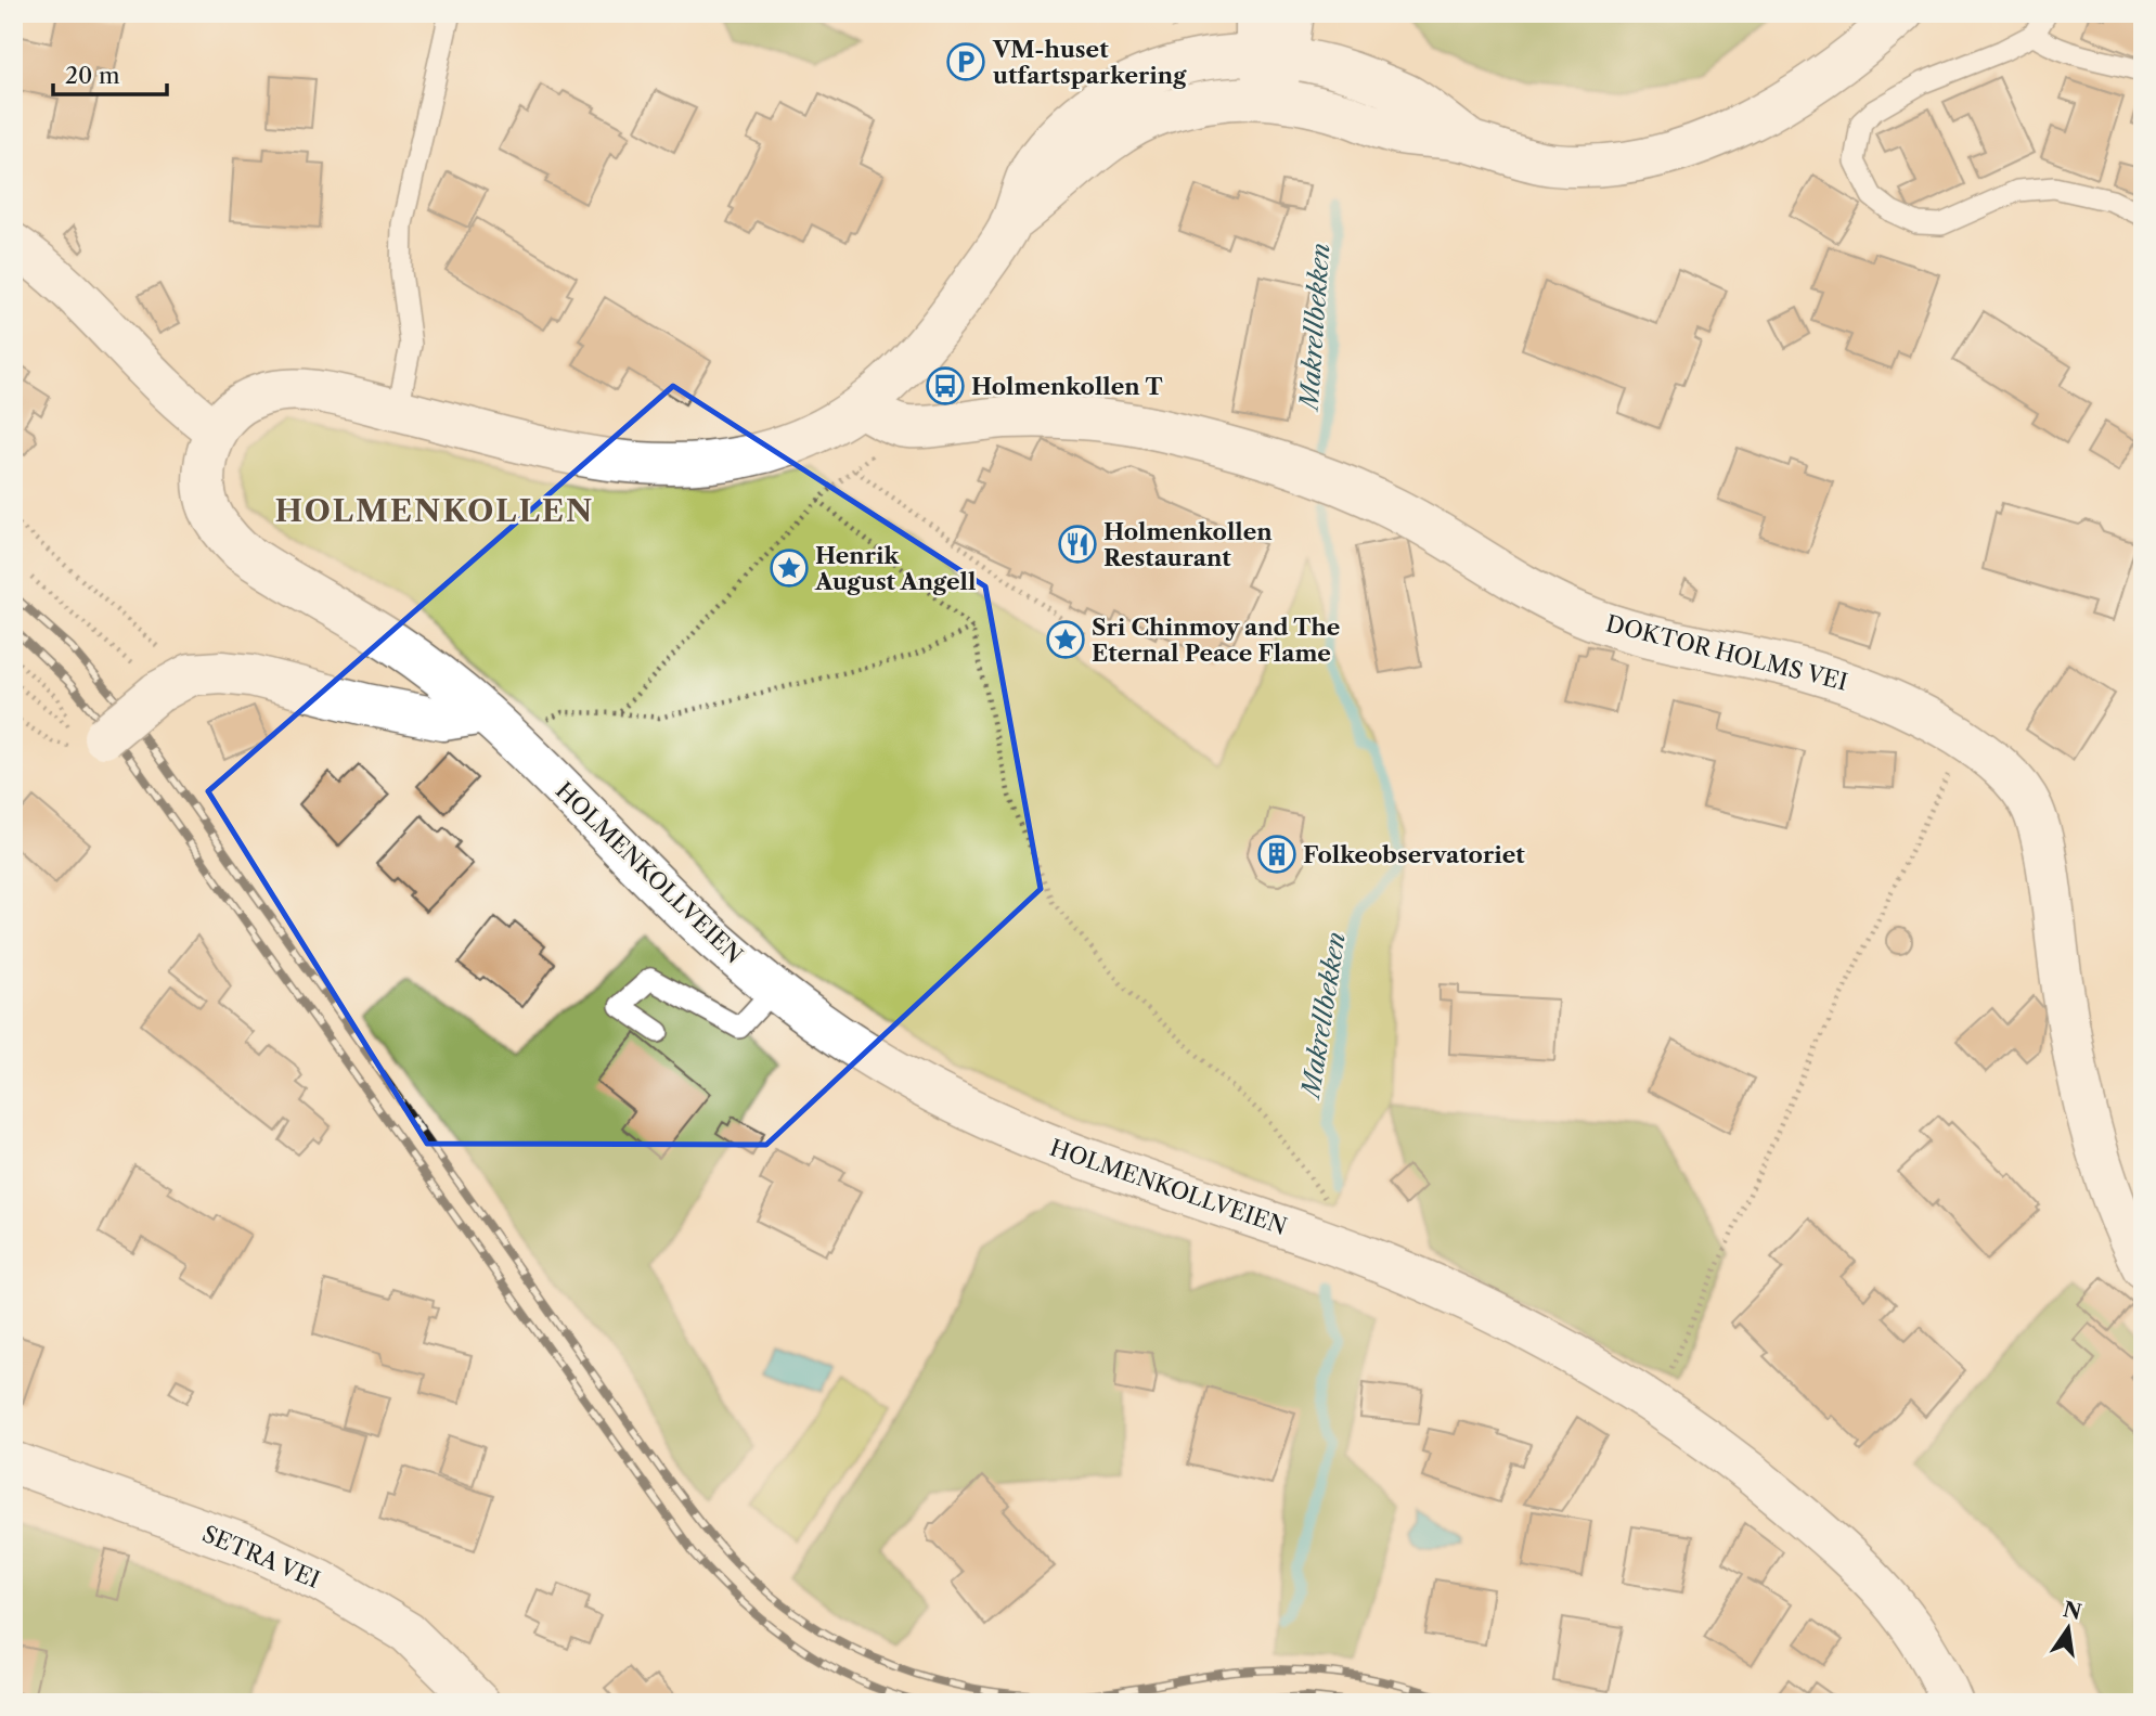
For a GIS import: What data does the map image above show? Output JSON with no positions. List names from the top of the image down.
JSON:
{
  "streets": {
    "main road": ["DOKTOR HOLMS VEI", "HOLMENKOLLVEIEN", "SETRA VEI"]
  },
  "districts": ["HOLMENKOLLEN"],
  "water": ["Makrellbekken"],
  "places": {
    "parking": ["VM-huset utfartsparkering"],
    "bus stop": ["Holmenkollen T"],
    "restaurant": ["Holmenkollen Restaurant"],
    "place": ["Henrik August Angell", "Sri Chinmoy and The Eternal Peace Flame"],
    "building": ["Folkeobservatoriet"]
  },
  "scale_bar": "20 m",
  "north": "top"
}
